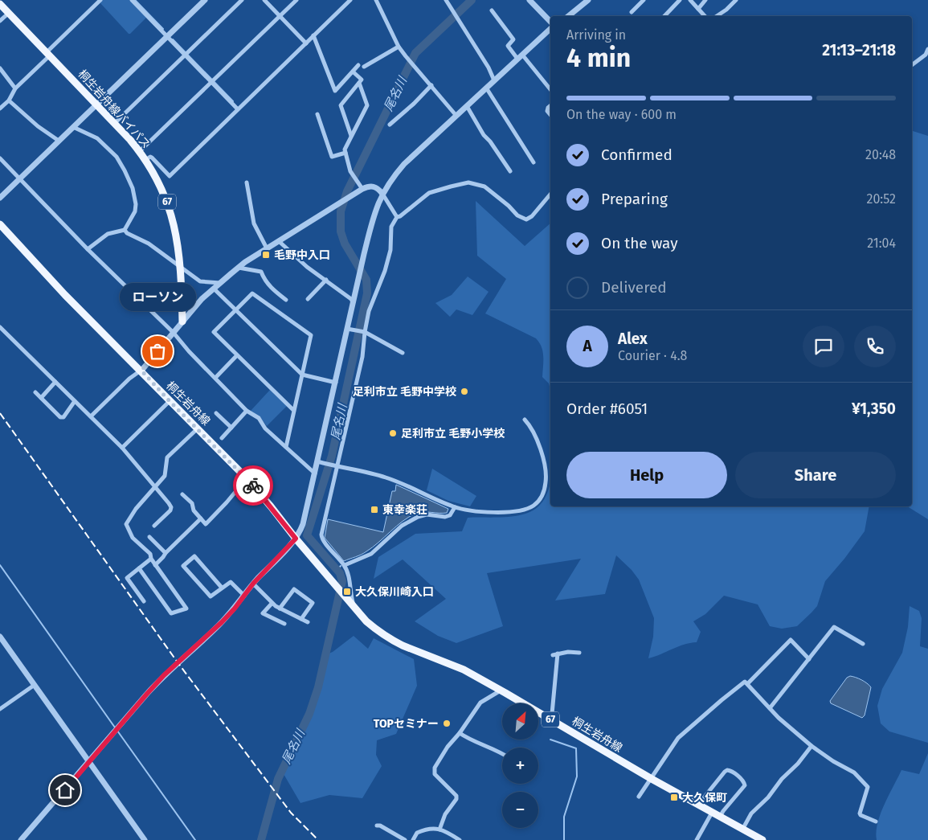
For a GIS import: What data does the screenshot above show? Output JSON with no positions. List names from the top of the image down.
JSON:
{
  "streets": {
    "main road": ["桐生岩舟線バイパス", "67", "桐生岩舟線"]
  },
  "water": ["尾名川"],
  "places": {
    "transit": [
      "毛野中入口",
      "東幸楽荘",
      "大久保川崎入口",
      "大久保町"
    ],
    "other": [
      "ローソン",
      "足利市立 毛野中学校",
      "足利市立 毛野小学校",
      "TOPセミナー"
    ]
  },
  "north": "top right",
  "page": {
    "heading": ["4 min", "Arriving in", "21:13–21:18"],
    "panel": [
      "Alex",
      "Courier · 4.8",
      "Order #6051",
      "¥1,350"
    ],
    "bar": "On the way · 600 m",
    "list": [
      ["Confirmed", "20:48"],
      ["Preparing", "20:52"],
      ["On the way", "21:04"],
      "Delivered"
    ],
    "bubble": "ローソン",
    "round": "A",
    "buttons": ["Help", "Share"],
    "map_buttons": ["+", "−"]
  }
}
